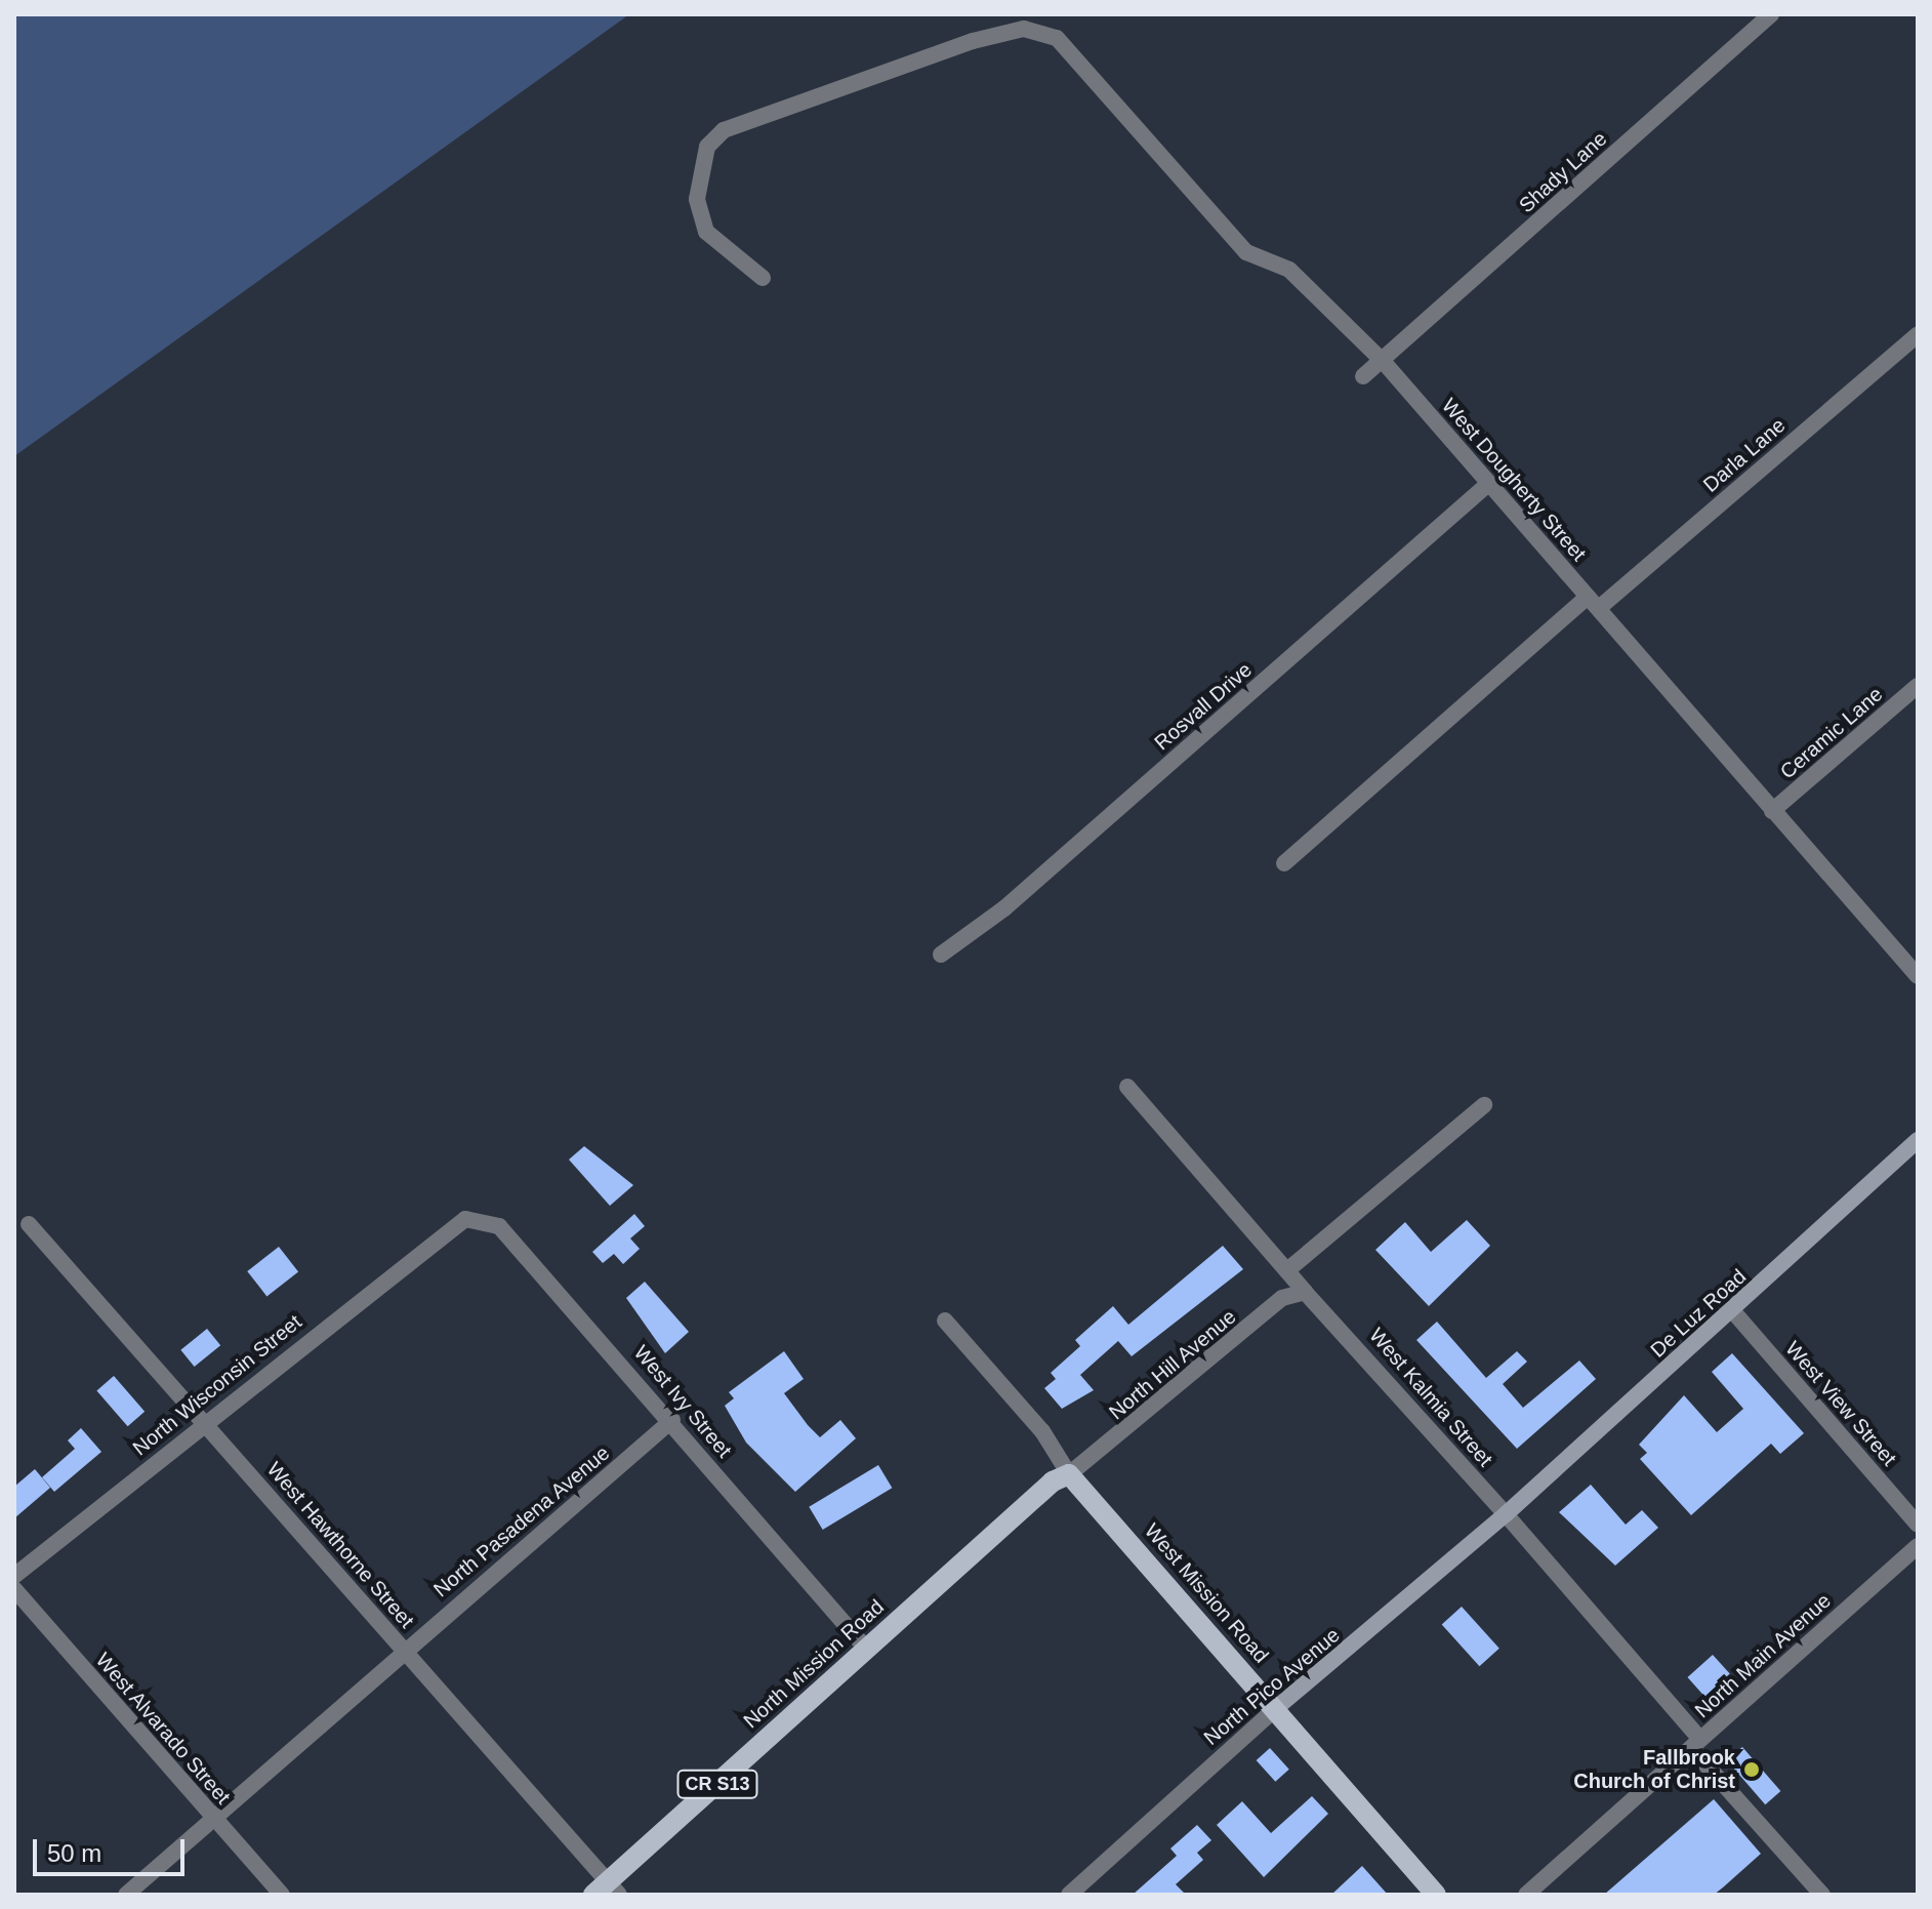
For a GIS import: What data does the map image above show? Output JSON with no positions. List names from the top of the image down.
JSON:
{
  "streets": {
    "main road": [
      "De Luz Road",
      "West Mission Road",
      "North Mission Road",
      "North Pico Avenue",
      "CR S13"
    ],
    "street": [
      "Shady Lane",
      "Darla Lane",
      "West Dougherty Street",
      "Rosvall Drive",
      "Ceramic Lane",
      "North Hill Avenue",
      "North Wisconsin Street",
      "West Kalmia Street",
      "West Ivy Street",
      "West View Street",
      "North Pasadena Avenue",
      "West Hawthorne Street",
      "North Main Avenue",
      "West Alvarado Street"
    ]
  },
  "crossings": [
    ["Shady Lane", "West Dougherty Street"],
    ["Darla Lane", "West Dougherty Street"],
    ["West Dougherty Street", "Rosvall Drive"],
    ["West Dougherty Street", "Ceramic Lane"],
    ["De Luz Road", "West Kalmia Street"],
    ["De Luz Road", "West View Street"],
    ["De Luz Road", "North Pico Avenue"],
    ["North Hill Avenue", "West Kalmia Street"],
    ["North Hill Avenue", "West Mission Road"],
    ["North Hill Avenue", "North Mission Road"],
    ["North Wisconsin Street", "West Ivy Street"],
    ["North Wisconsin Street", "West Hawthorne Street"],
    ["West Kalmia Street", "North Main Avenue"],
    ["West Kalmia Street", "North Pico Avenue"],
    ["West Ivy Street", "North Pasadena Avenue"],
    ["West Ivy Street", "North Mission Road"],
    ["North Pasadena Avenue", "West Hawthorne Street"],
    ["North Pasadena Avenue", "West Alvarado Street"],
    ["West Hawthorne Street", "North Mission Road"],
    ["West Mission Road", "North Mission Road"],
    ["West Mission Road", "North Pico Avenue"]
  ],
  "places": ["Fallbrook Church of Christ"],
  "scale_bar": "50 m"
}
